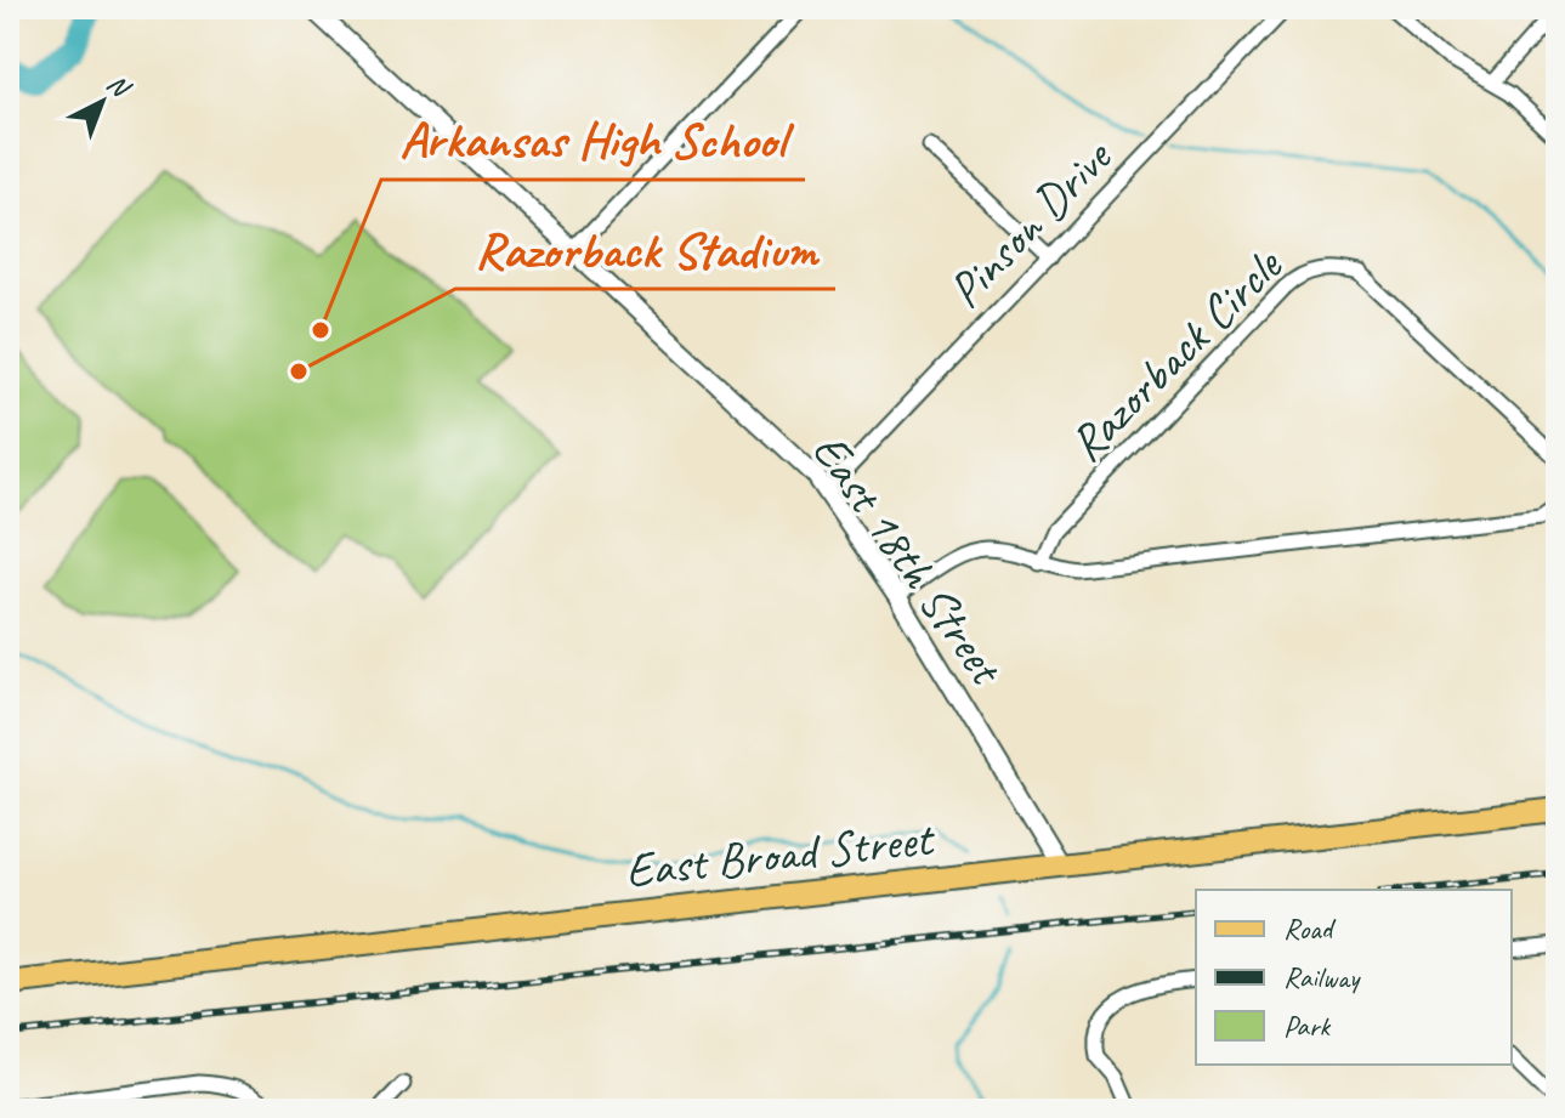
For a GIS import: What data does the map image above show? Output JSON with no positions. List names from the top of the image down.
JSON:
{
  "streets": {
    "main road": ["East Broad Street"],
    "street": ["Pinson Drive", "Razorback Circle", "East 18th Street"]
  },
  "crossings": [
    ["Pinson Drive", "East 18th Street"],
    ["East 18th Street", "East Broad Street"]
  ],
  "places": ["Arkansas High School", "Razorback Stadium"],
  "legend": ["Road", "Railway", "Park"],
  "north": "top right"
}
